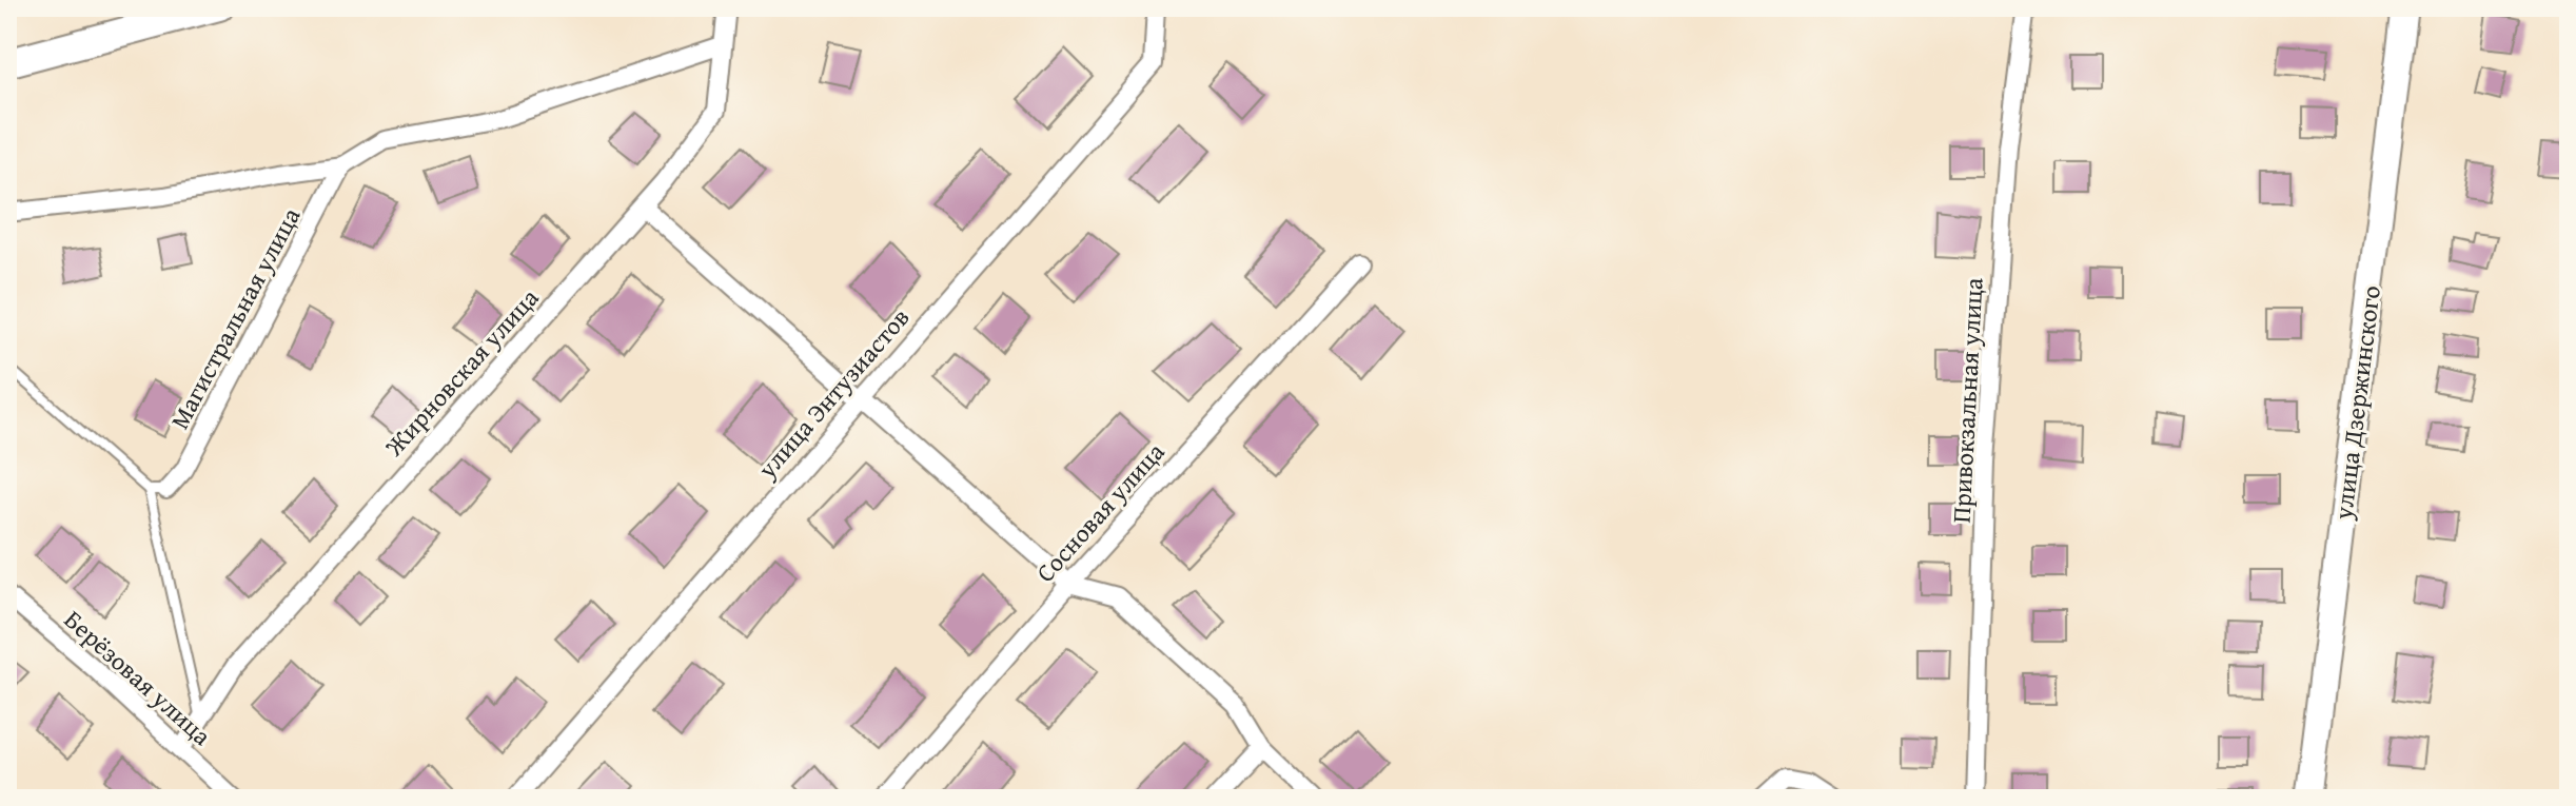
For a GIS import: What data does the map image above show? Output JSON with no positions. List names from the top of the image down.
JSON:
{
  "streets": {
    "street": [
      "Магистральная улица",
      "Жирновская улица",
      "улица Энтузиастов",
      "Привокзальная улица",
      "улица Дзержинского",
      "Сосновая улица",
      "Берёзовая улица"
    ]
  },
  "crossings": [
    ["Магистральная улица", "Жирновская улица"],
    ["Жирновская улица", "Берёзовая улица"]
  ]
}
